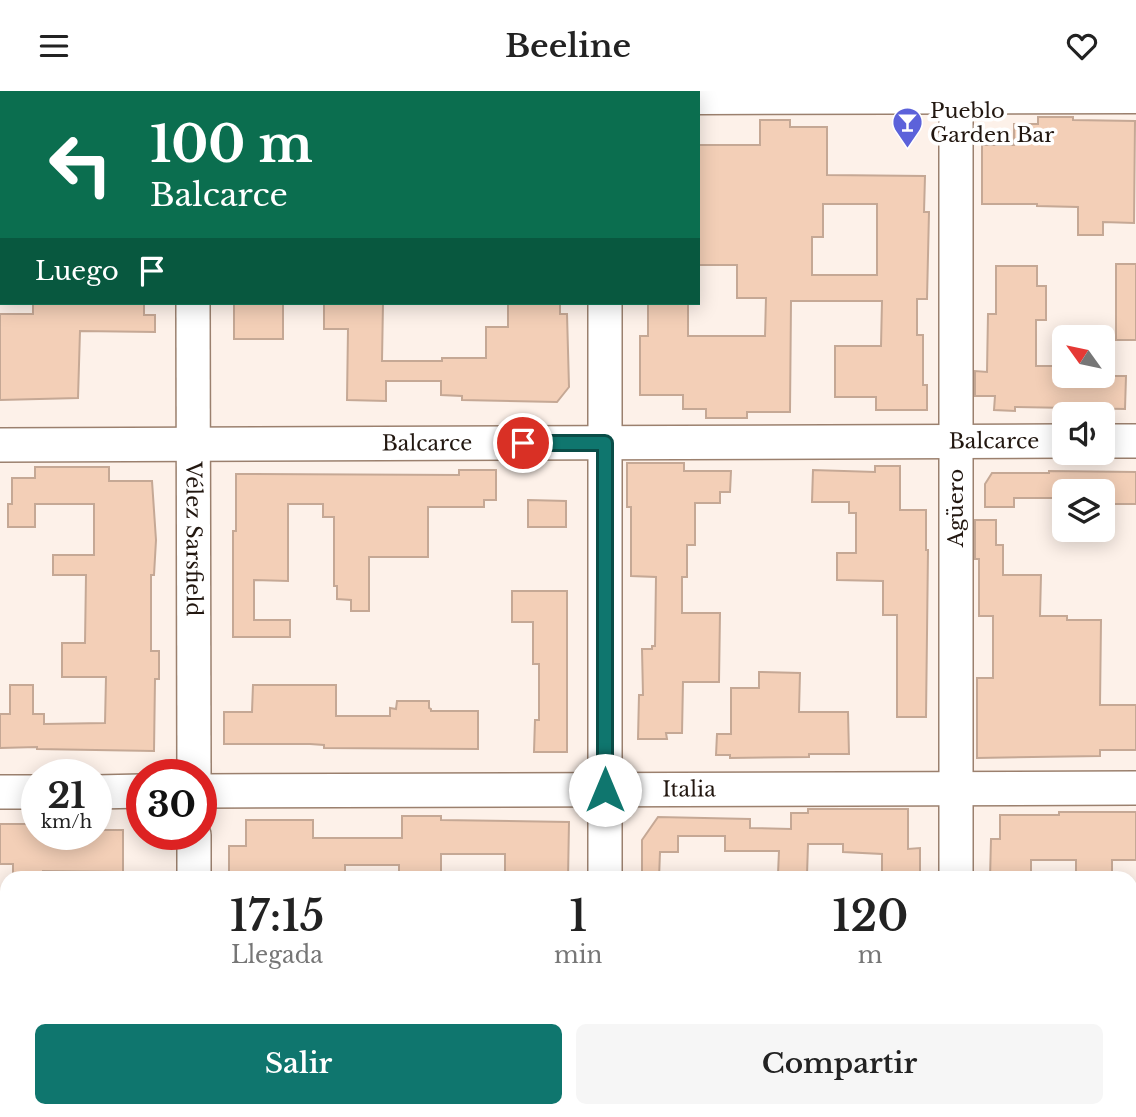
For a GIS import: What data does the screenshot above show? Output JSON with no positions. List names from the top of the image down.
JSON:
{
  "streets": {
    "street": [
      "Balcarce",
      "Agüero",
      "Vélez Sarsfield",
      "Italia"
    ]
  },
  "crossings": [
    ["Balcarce", "Agüero"],
    ["Balcarce", "Vélez Sarsfield"],
    ["Agüero", "Italia"]
  ],
  "places": {
    "bar": ["Pueblo Garden Bar"]
  },
  "north": "top left",
  "page": {
    "header": "Beeline",
    "turn": ["100 m", "Balcarce"],
    "then": "Luego",
    "speed": "21 km/h",
    "limit": "30",
    "eta": [
      "17:15",
      "Llegada",
      "1",
      "min",
      "120",
      "m"
    ],
    "buttons": ["Salir", "Compartir"]
  }
}
